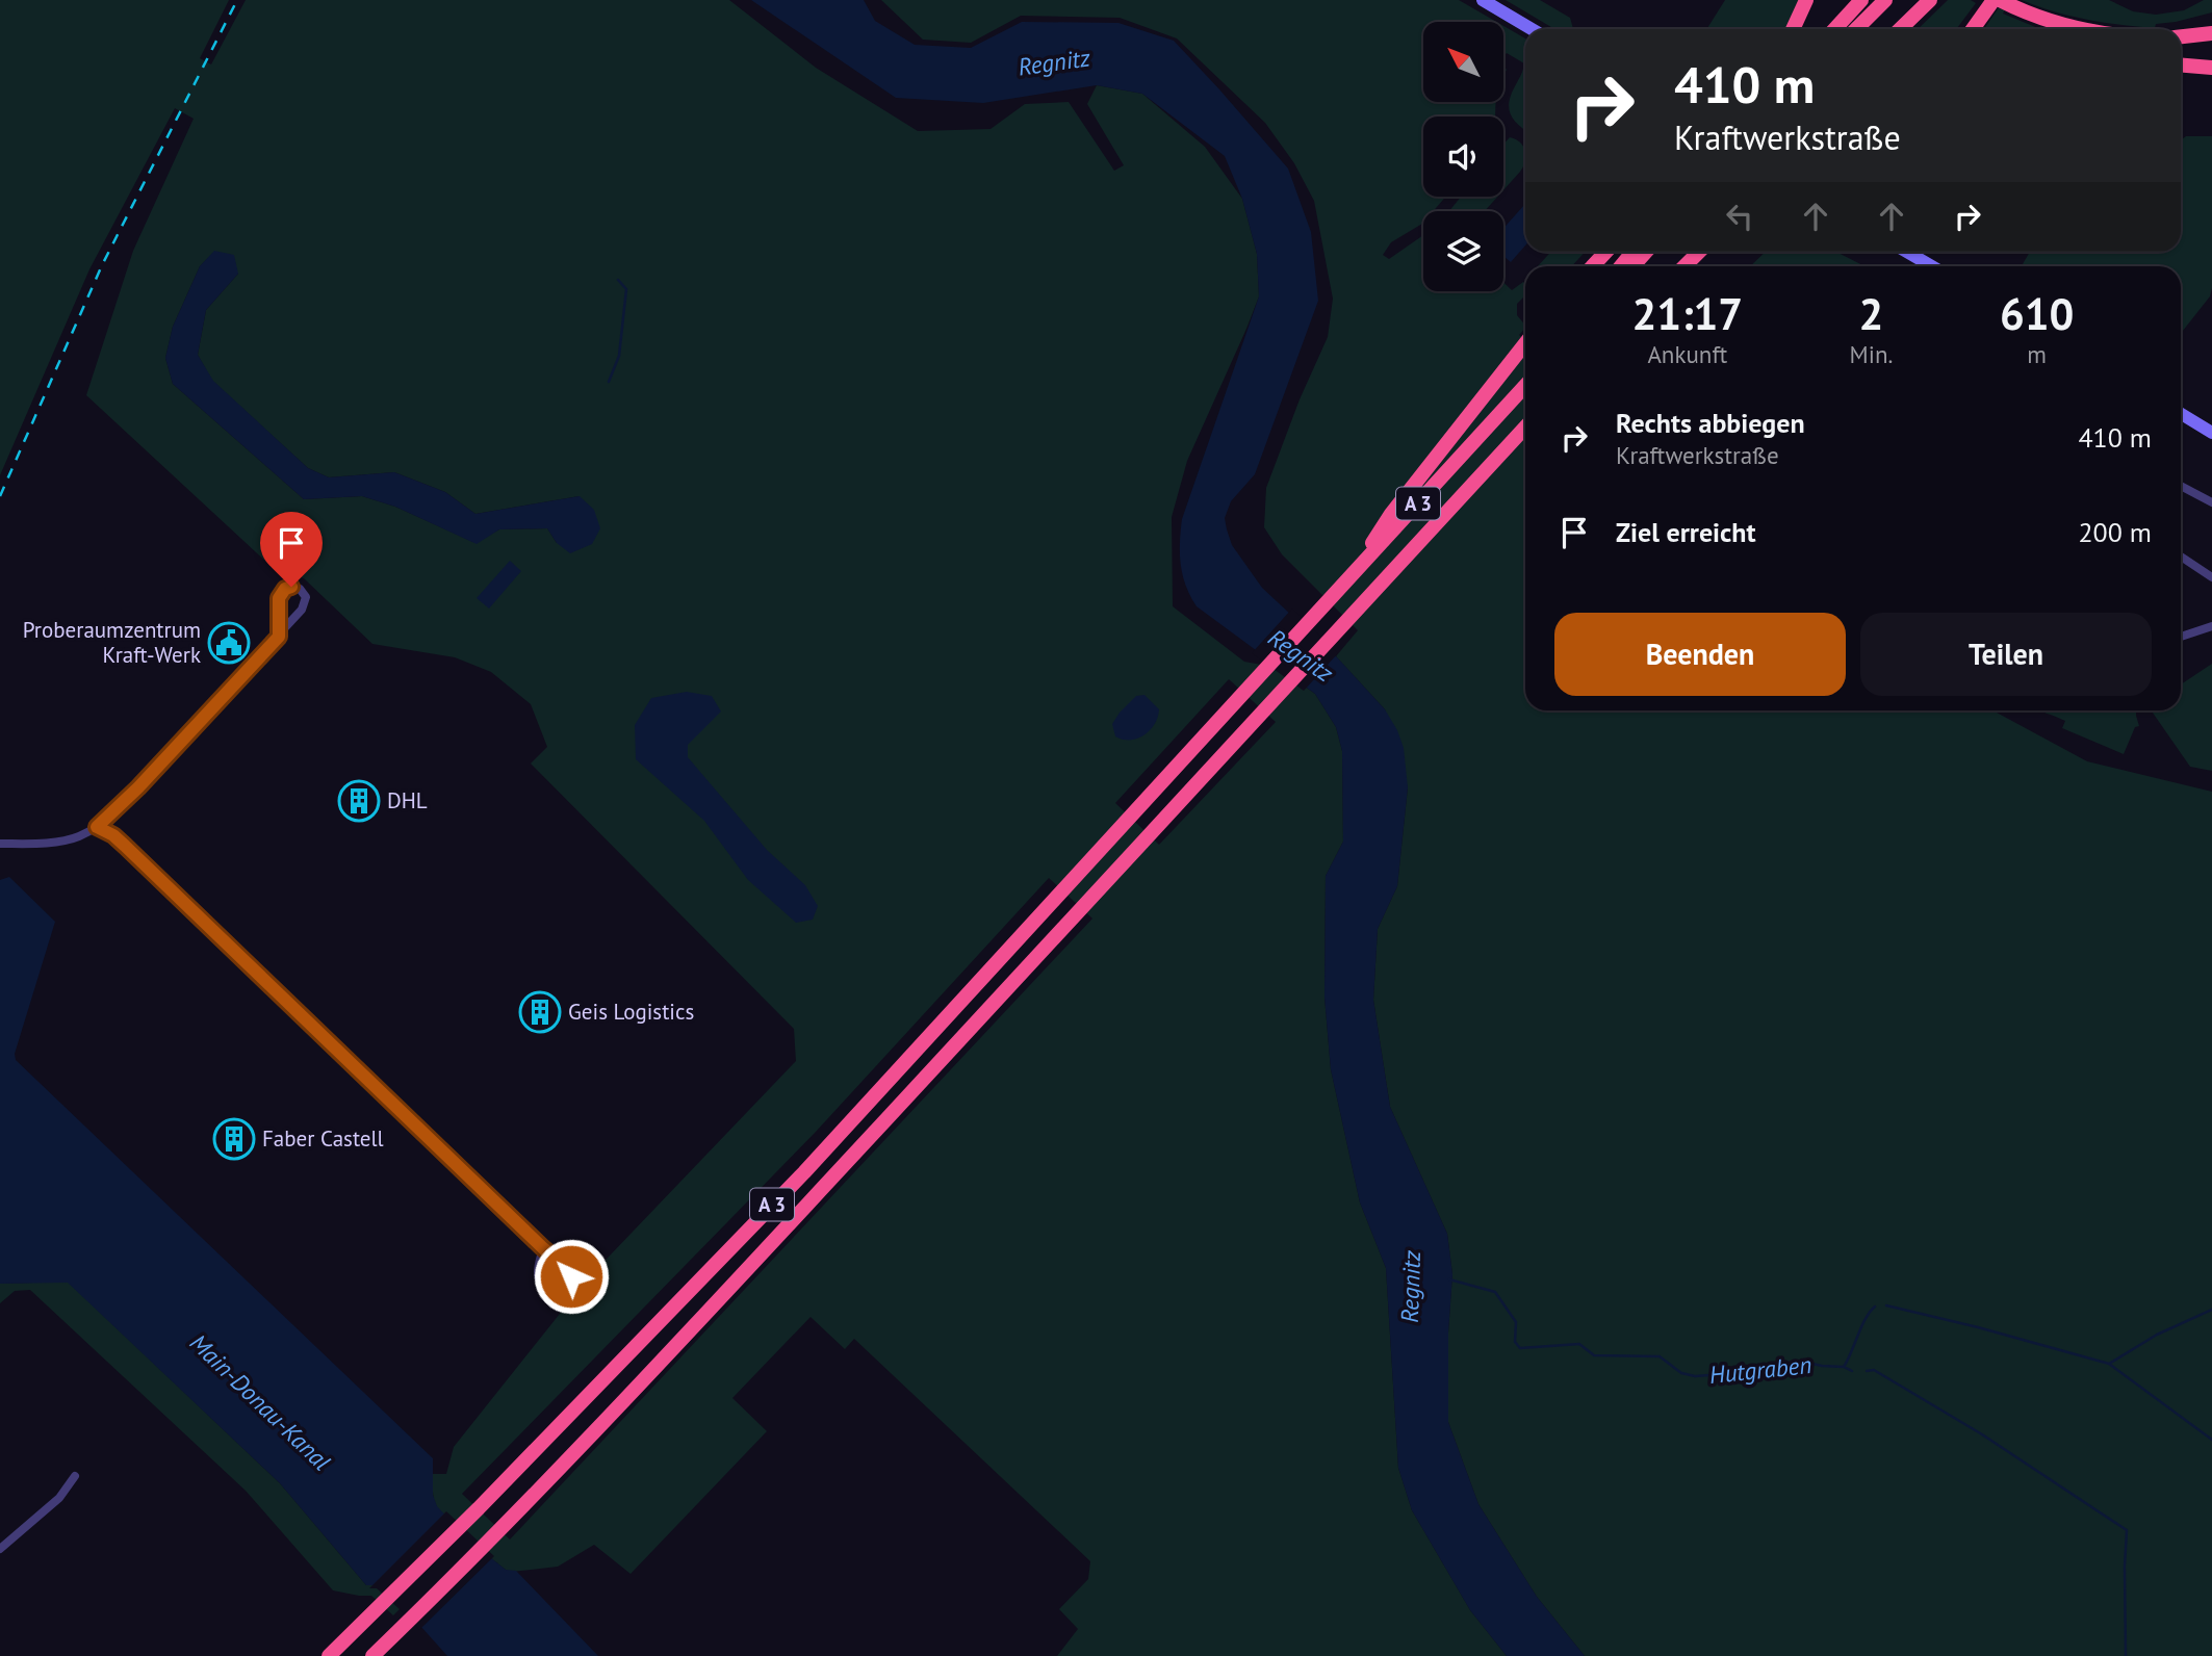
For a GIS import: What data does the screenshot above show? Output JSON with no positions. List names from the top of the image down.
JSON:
{
  "streets": {
    "highway": ["A 3"]
  },
  "water": ["Regnitz", "Hutgraben", "Main-Donau-Kanal"],
  "places": {
    "public building": ["Proberaumzentrum Kraft-Werk"],
    "building": ["DHL", "Geis Logistics", "Faber Castell"]
  },
  "north": "top left",
  "page": {
    "turn": ["410 m", "Kraftwerkstraße"],
    "eta": [
      "21:17",
      "Ankunft",
      "2",
      "Min.",
      "610",
      "m"
    ],
    "list": [
      {
        "name": "Rechts abbiegen",
        "note": "Kraftwerkstraße",
        "value": "410 m"
      },
      {
        "name": "Ziel erreicht",
        "value": "200 m"
      }
    ],
    "buttons": ["Beenden", "Teilen"]
  }
}
